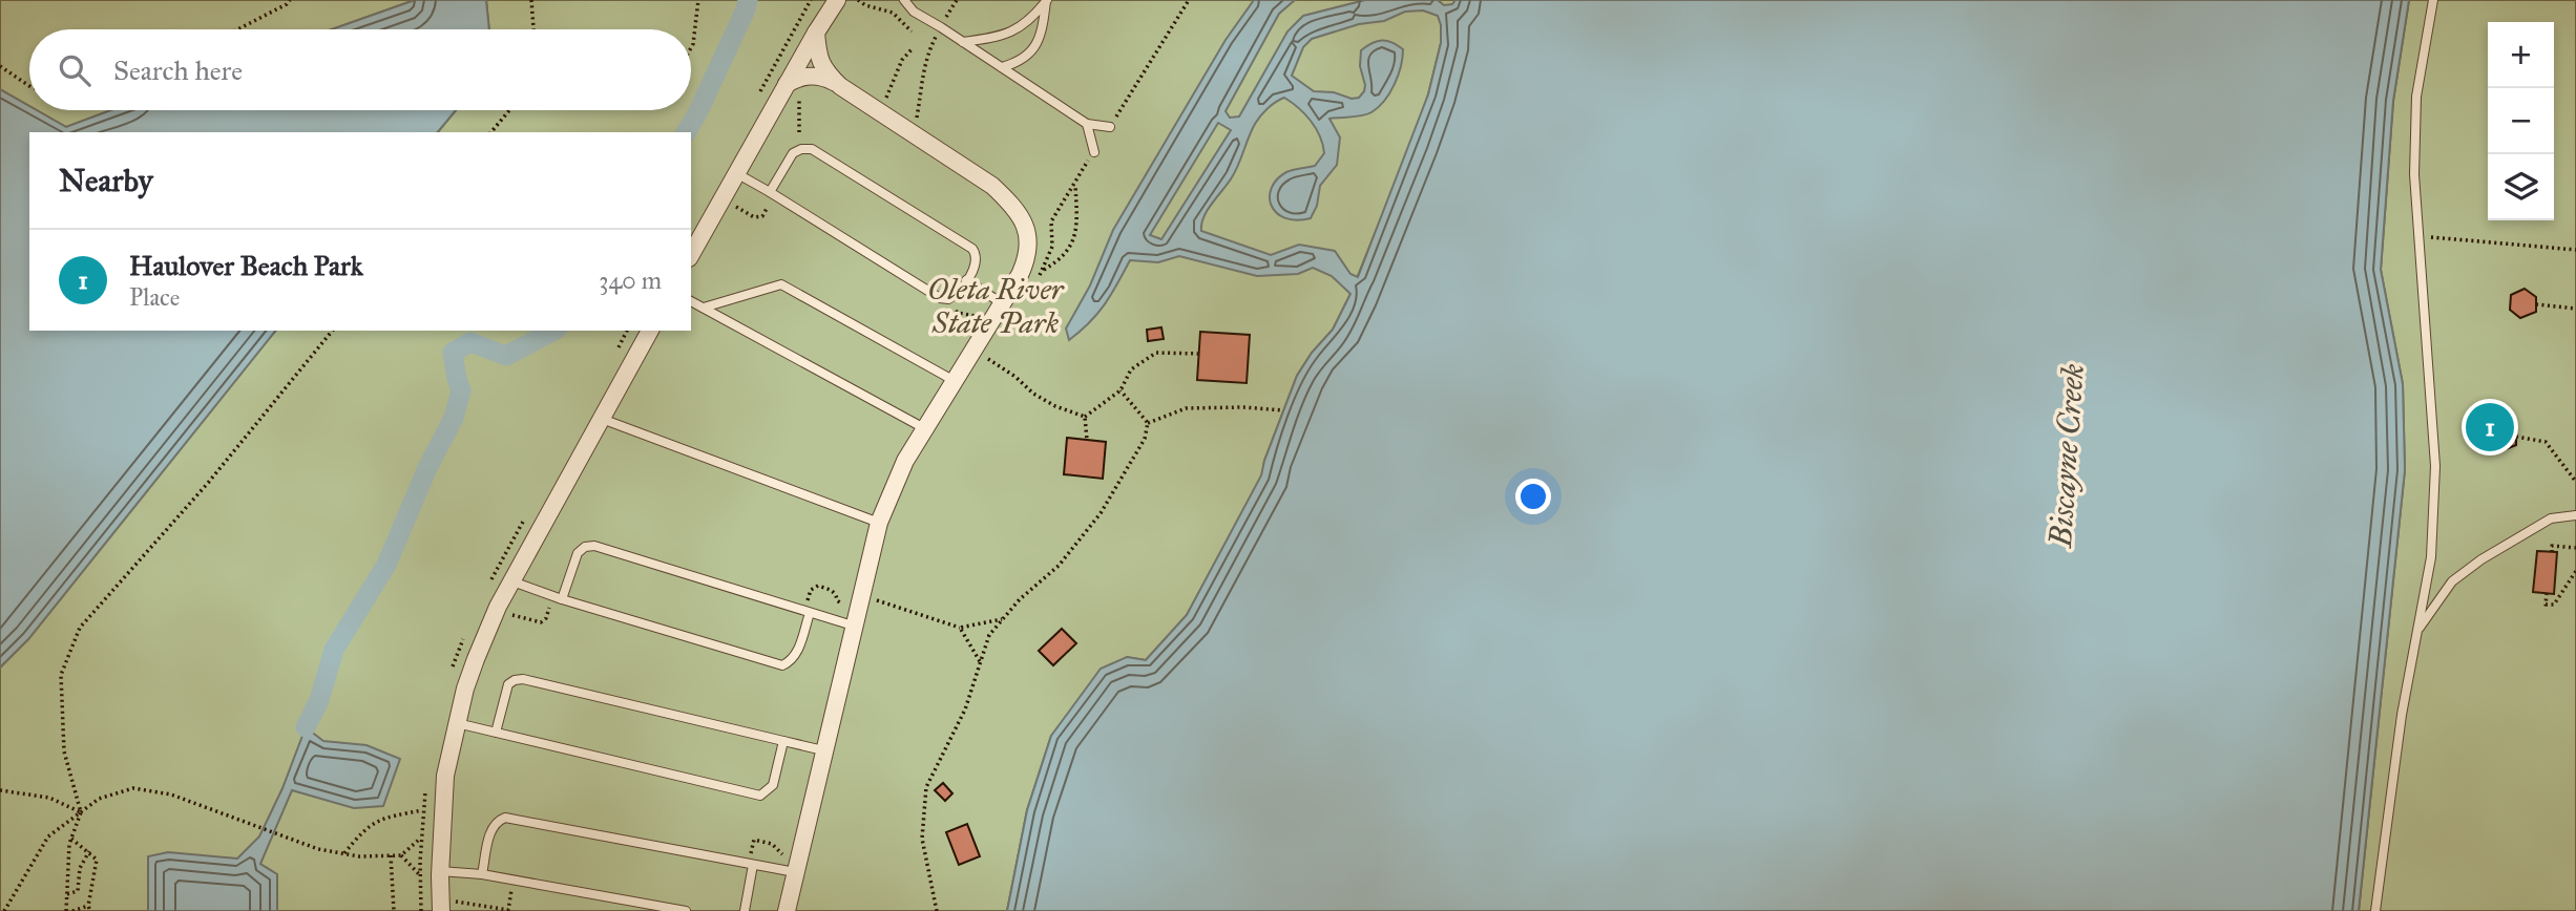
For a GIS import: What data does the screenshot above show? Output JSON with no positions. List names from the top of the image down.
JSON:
{
  "water": ["Biscayne Creek"],
  "parks": ["Oleta River State Park"],
  "page": {
    "map_buttons": ["+", "−"],
    "search": "Search here",
    "heading": "Nearby",
    "list": [
      {
        "mark": "1",
        "name": "Haulover Beach Park",
        "note": "Place",
        "value": "340 m"
      }
    ],
    "pins": "1"
  }
}
